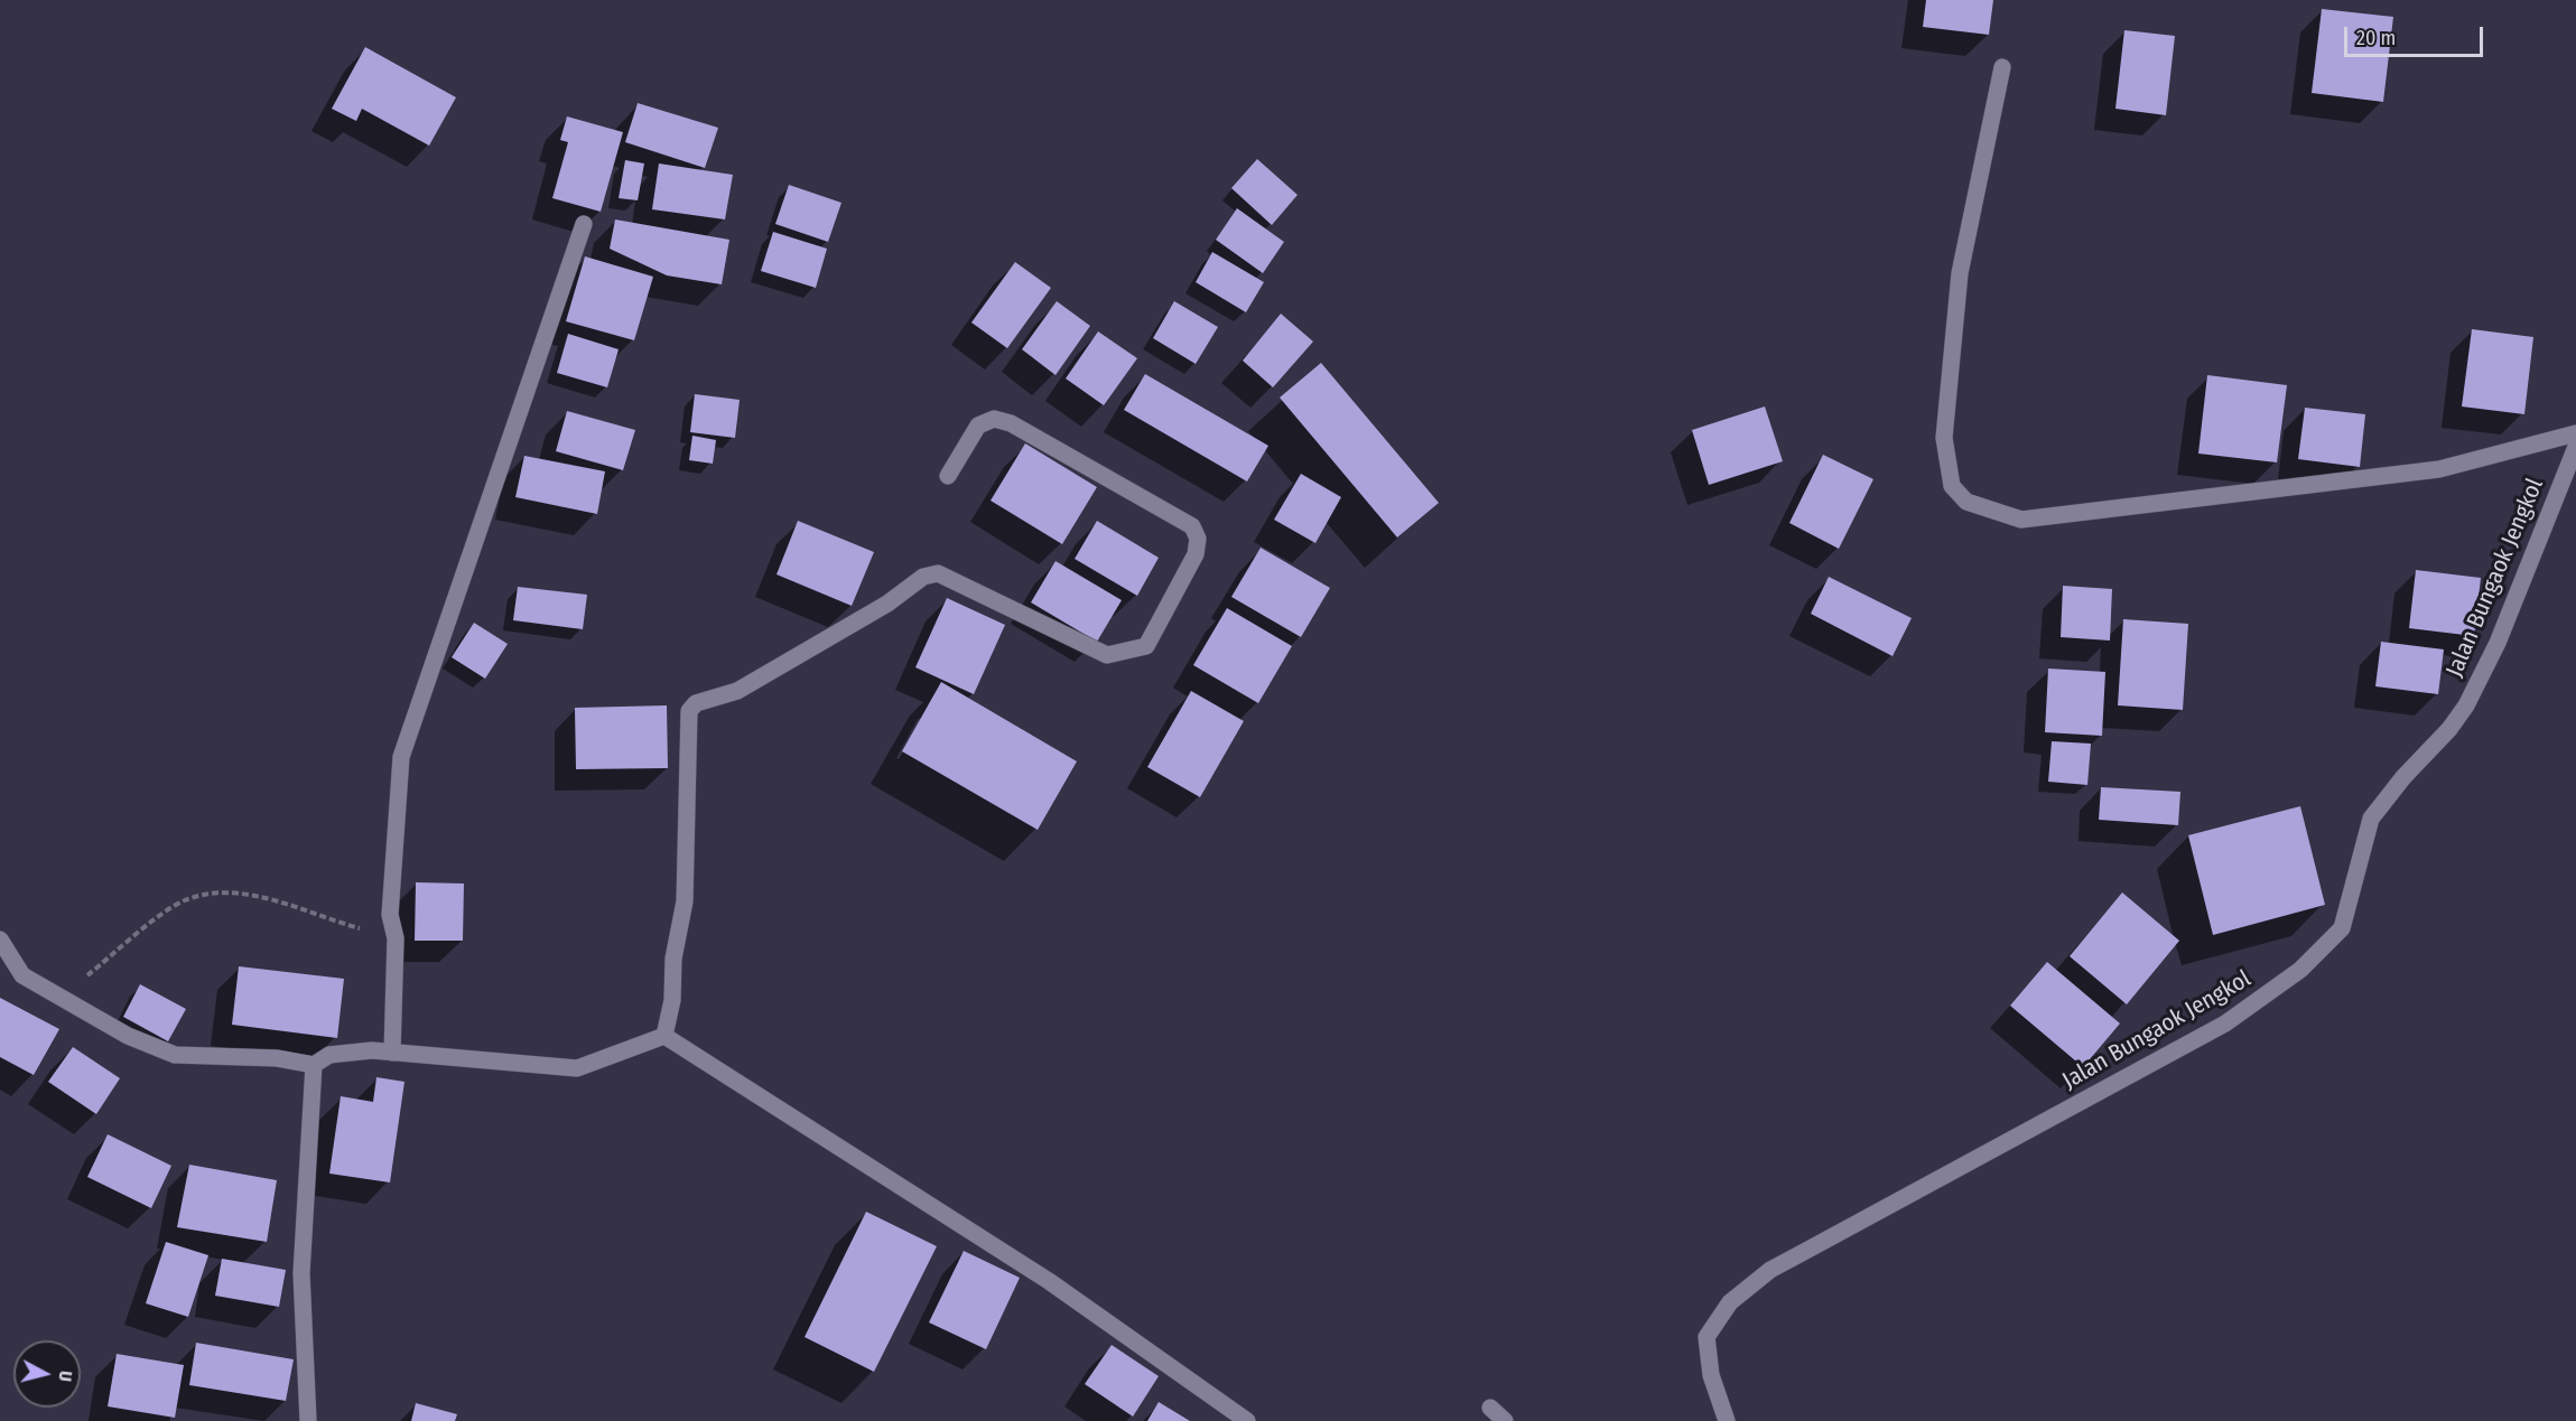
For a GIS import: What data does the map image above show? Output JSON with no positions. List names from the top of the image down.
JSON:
{
  "streets": {
    "street": ["Jalan Bungaok Jengkol"]
  },
  "scale_bar": "20 m",
  "north": "right"
}
